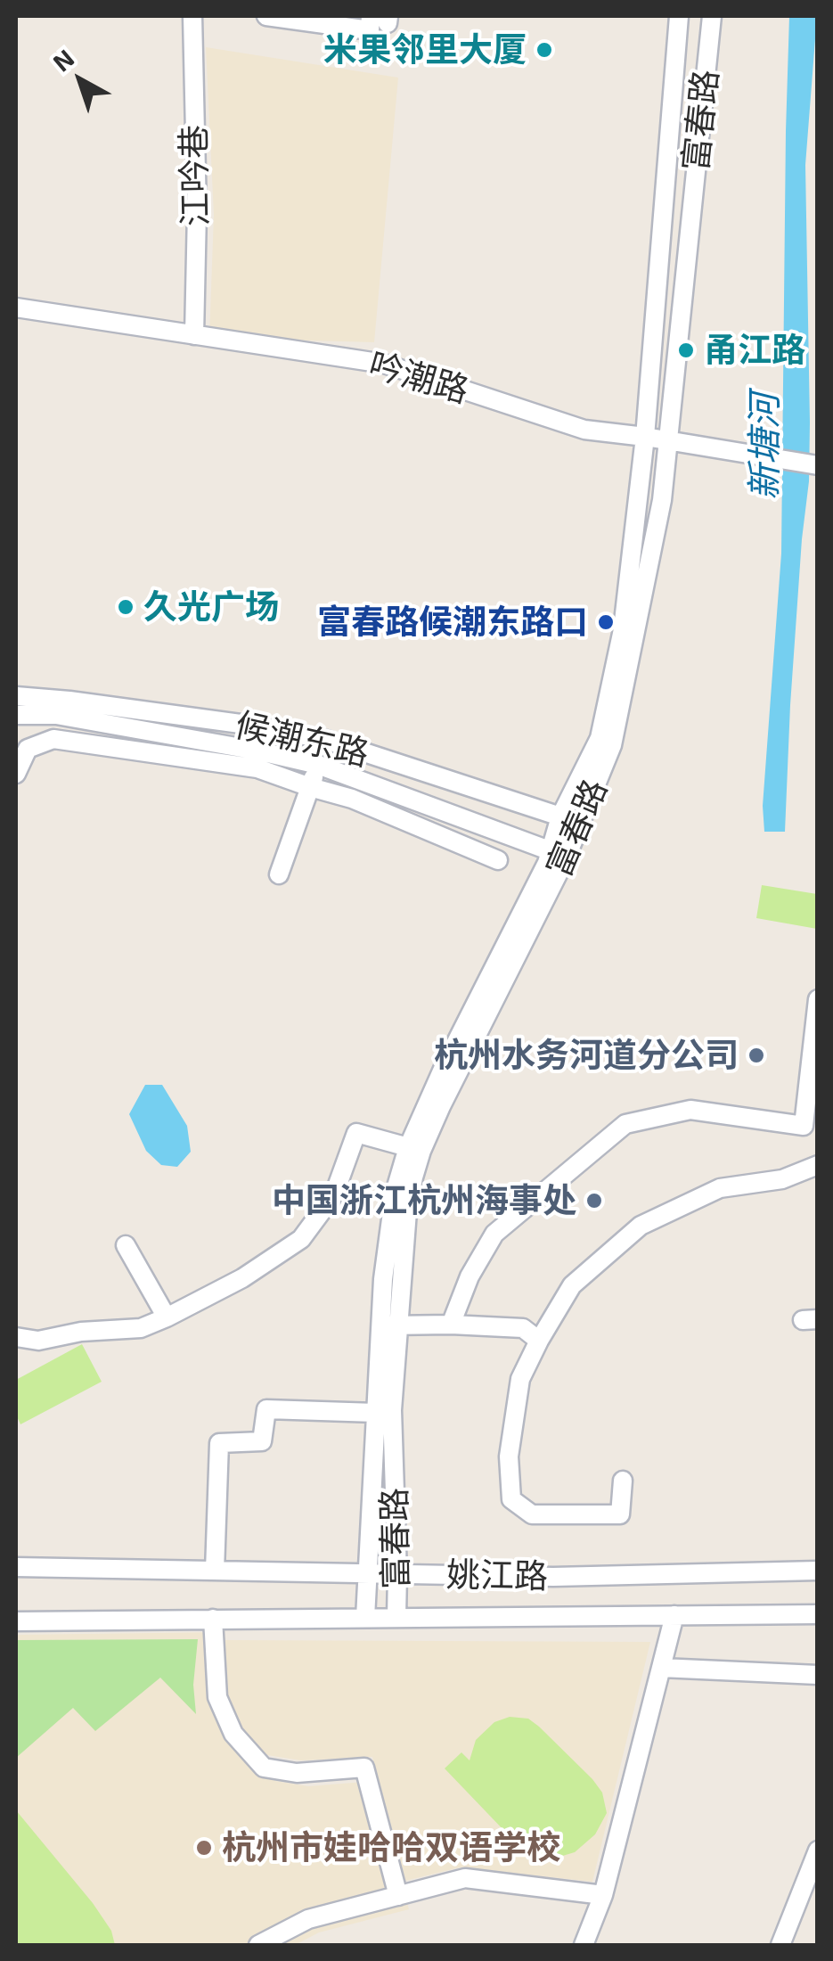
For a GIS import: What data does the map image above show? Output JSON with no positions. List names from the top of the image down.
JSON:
{
  "streets": {
    "street": [
      "富春路",
      "江吟巷",
      "吟潮路",
      "候潮东路",
      "姚江路"
    ]
  },
  "crossings": [
    ["富春路", "吟潮路"],
    ["富春路", "候潮东路"],
    ["富春路", "姚江路"],
    ["江吟巷", "吟潮路"]
  ],
  "water": ["新塘河"],
  "places": [
    "米果邻里大厦",
    "甬江路",
    "久光广场",
    "富春路候潮东路口",
    "杭州水务河道分公司",
    "中国浙江杭州海事处",
    "杭州市娃哈哈双语学校"
  ],
  "north": "top left"
}
